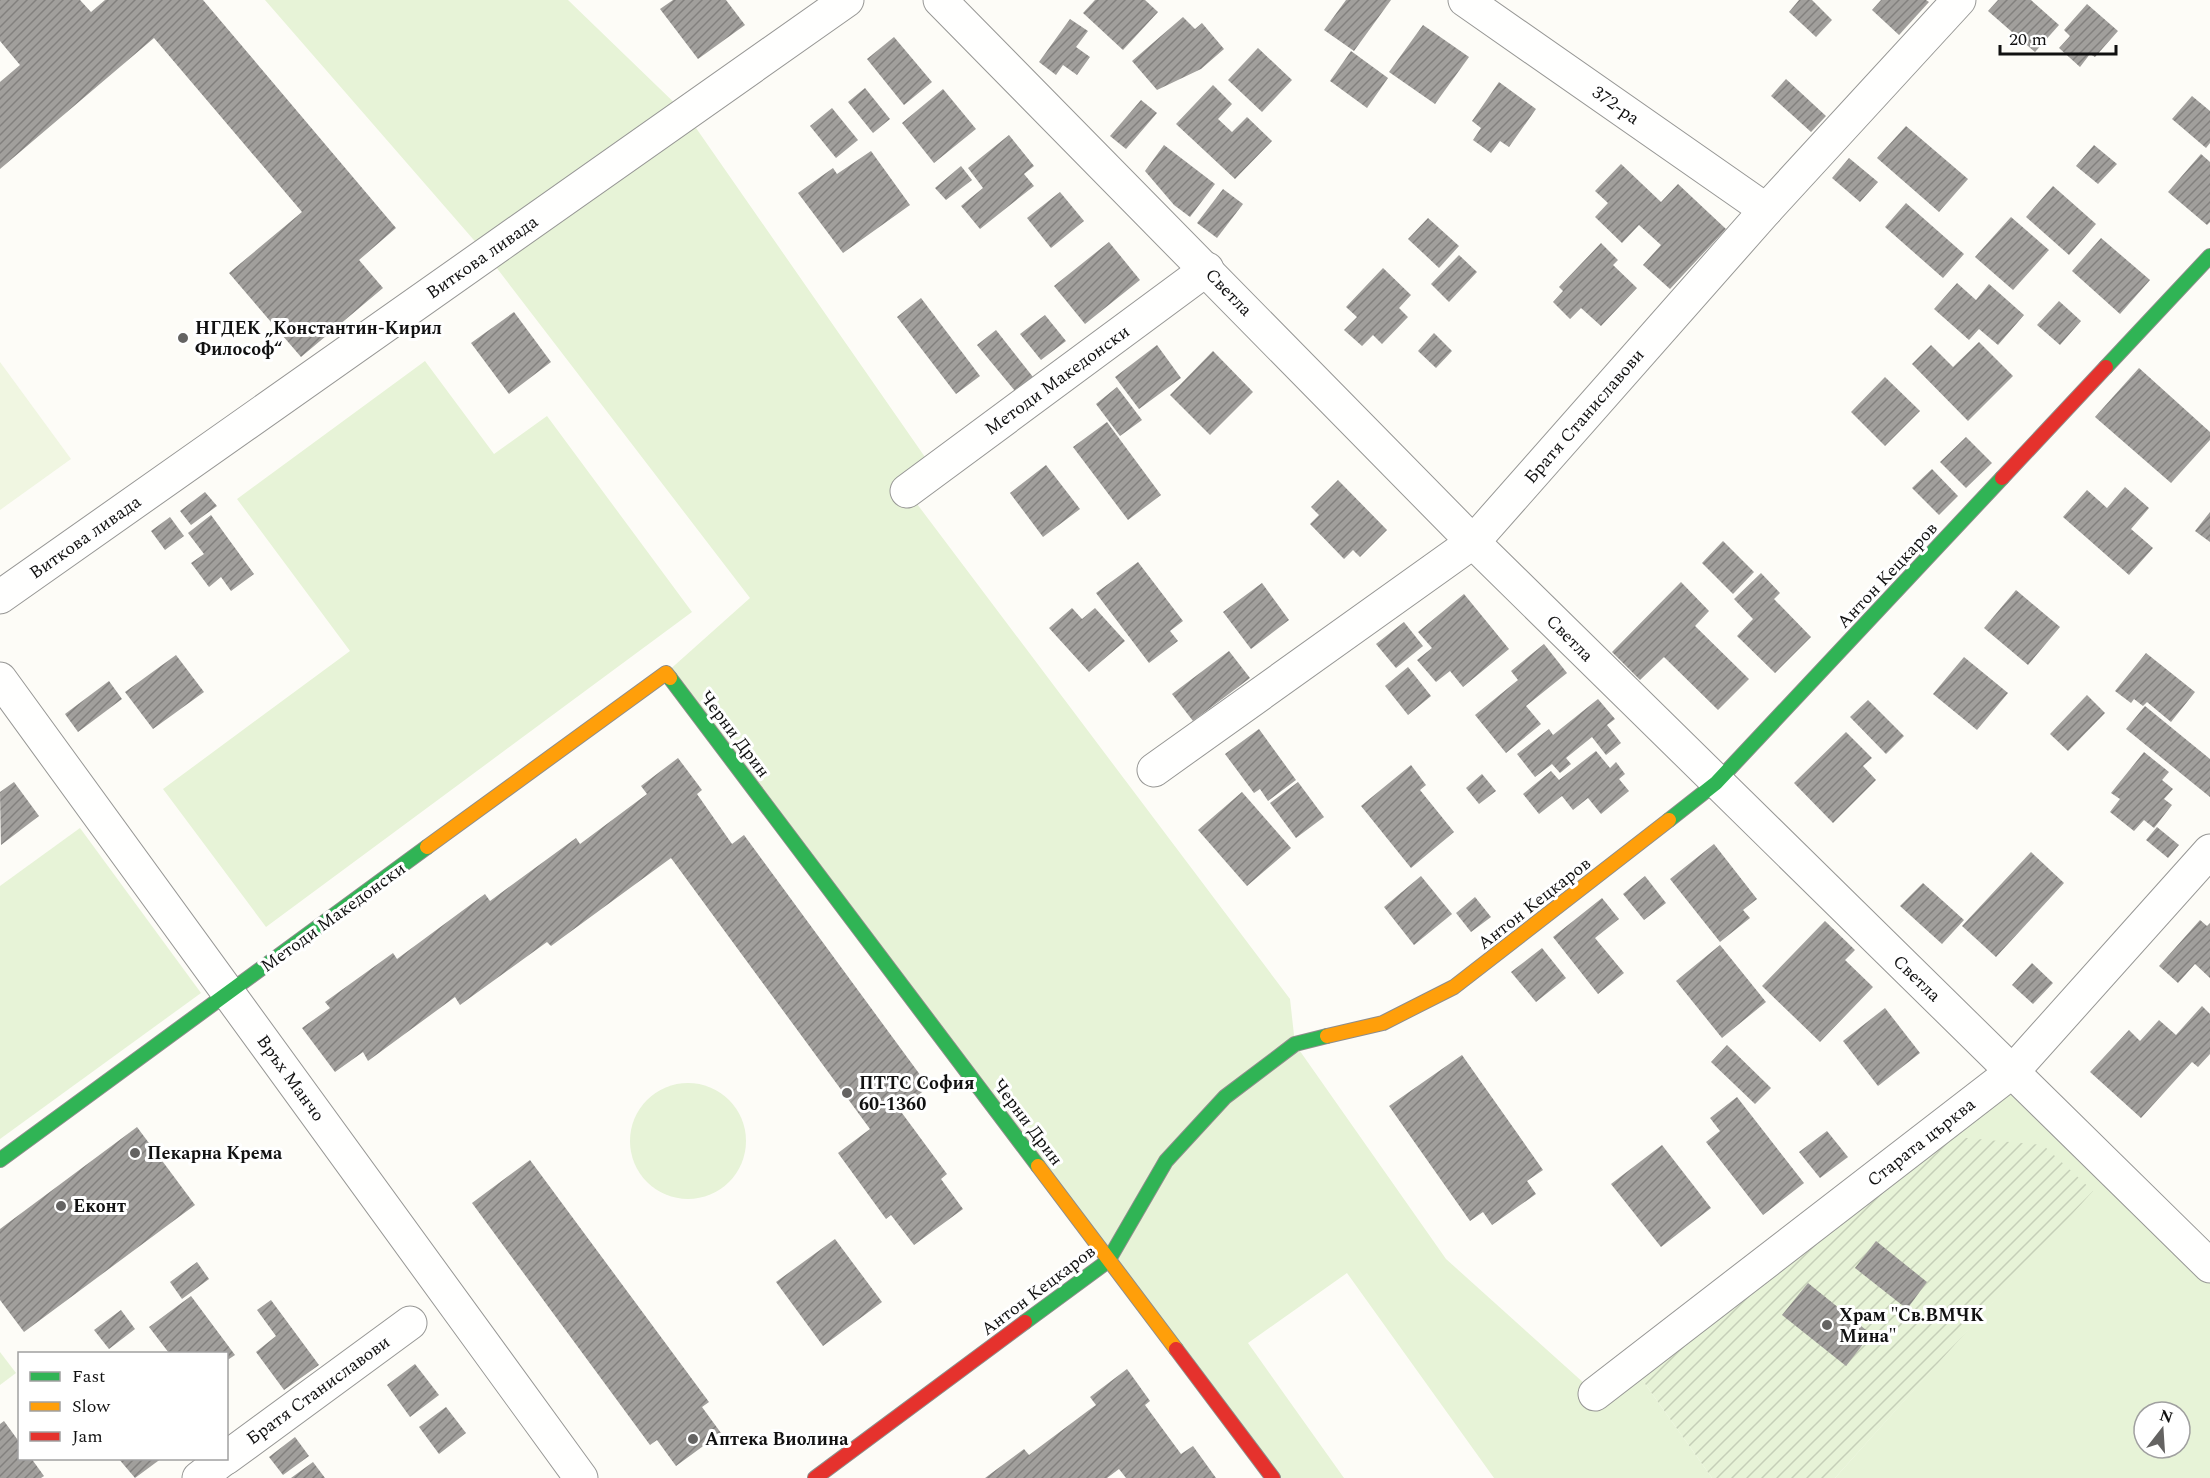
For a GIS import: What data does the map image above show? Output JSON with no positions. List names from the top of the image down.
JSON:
{
  "streets": {
    "street": [
      "372-ра",
      "Виткова ливада",
      "Светла",
      "Методи Македонски",
      "Братя Станиславови",
      "Антон Кецкаров",
      "Черни Дрин",
      "Връх Манчо",
      "Старата църква"
    ]
  },
  "crossings": [
    ["372-ра", "Братя Станиславови"],
    ["Светла", "Методи Македонски"],
    ["Светла", "Братя Станиславови"],
    ["Светла", "Антон Кецкаров"],
    ["Светла", "Старата църква"],
    ["Методи Македонски", "Черни Дрин"],
    ["Методи Македонски", "Връх Манчо"],
    ["Антон Кецкаров", "Черни Дрин"]
  ],
  "places": [
    "НГДЕК „Константин-Кирил Философ“",
    "ПТТС София 60-1360",
    "Пекарна Крема",
    "Еконт",
    "Храм \"Св.ВМЧК Мина\"",
    "Аптека Виолина"
  ],
  "legend": ["Fast", "Slow", "Jam"],
  "scale_bar": "20 m",
  "north": "top"
}
